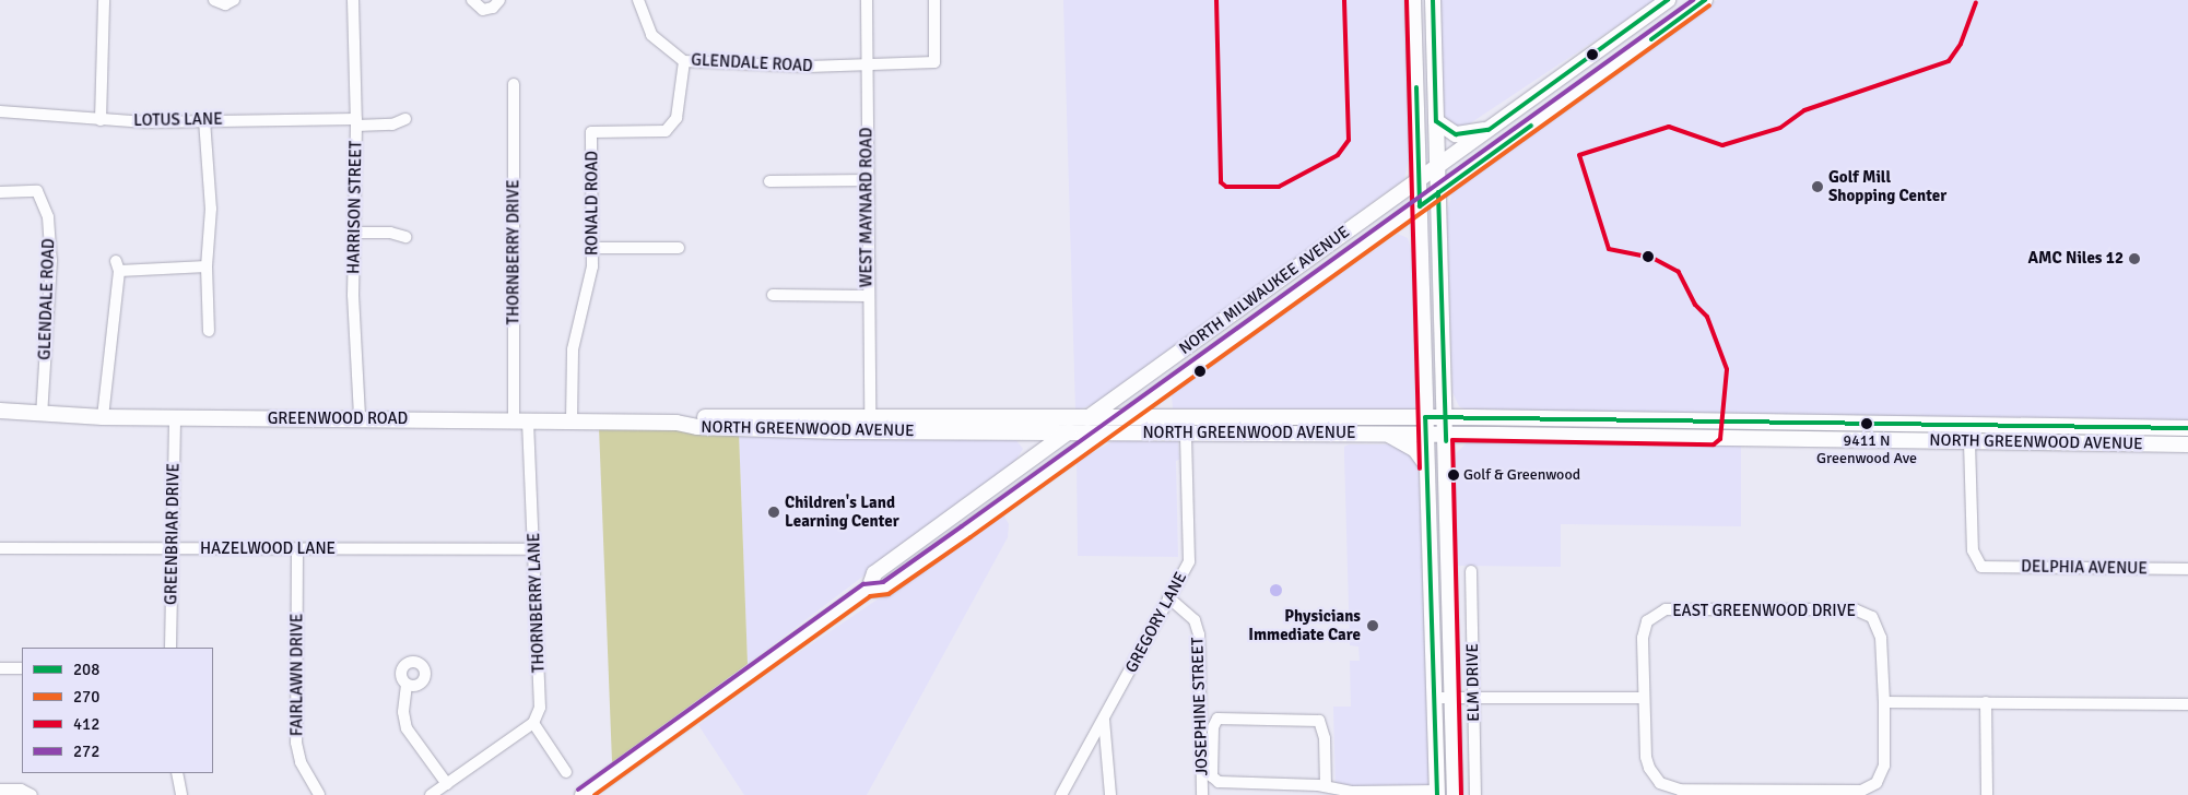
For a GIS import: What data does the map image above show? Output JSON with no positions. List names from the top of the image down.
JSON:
{
  "streets": {
    "main road": ["NORTH MILWAUKEE AVENUE", "GREENWOOD ROAD", "NORTH GREENWOOD AVENUE"],
    "street": [
      "GLENDALE ROAD",
      "LOTUS LANE",
      "RONALD ROAD",
      "HARRISON STREET",
      "WEST MAYNARD ROAD",
      "THORNBERRY DRIVE",
      "GREENBRIAR DRIVE",
      "HAZELWOOD LANE",
      "DELPHIA AVENUE",
      "THORNBERRY LANE",
      "EAST GREENWOOD DRIVE",
      "GREGORY LANE",
      "FAIRLAWN DRIVE",
      "ELM DRIVE",
      "JOSEPHINE STREET"
    ]
  },
  "crossings": [
    ["GLENDALE ROAD", "RONALD ROAD"],
    ["GLENDALE ROAD", "WEST MAYNARD ROAD"],
    ["GLENDALE ROAD", "GREENWOOD ROAD"],
    ["LOTUS LANE", "HARRISON STREET"],
    ["RONALD ROAD", "GREENWOOD ROAD"],
    ["WEST MAYNARD ROAD", "NORTH GREENWOOD AVENUE"],
    ["THORNBERRY DRIVE", "GREENWOOD ROAD"],
    ["THORNBERRY DRIVE", "THORNBERRY LANE"],
    ["NORTH MILWAUKEE AVENUE", "NORTH GREENWOOD AVENUE"],
    ["GREENWOOD ROAD", "NORTH GREENWOOD AVENUE"],
    ["GREENWOOD ROAD", "GREENBRIAR DRIVE"],
    ["GREENWOOD ROAD", "THORNBERRY LANE"],
    ["NORTH GREENWOOD AVENUE", "DELPHIA AVENUE"],
    ["NORTH GREENWOOD AVENUE", "GREGORY LANE"],
    ["GREENBRIAR DRIVE", "HAZELWOOD LANE"],
    ["HAZELWOOD LANE", "THORNBERRY LANE"],
    ["HAZELWOOD LANE", "FAIRLAWN DRIVE"],
    ["GREGORY LANE", "JOSEPHINE STREET"]
  ],
  "places": [
    "Golf Mill Shopping Center",
    "AMC Niles 12",
    "9411 N Greenwood Ave",
    "Golf & Greenwood",
    "Children's Land Learning Center",
    "Physicians Immediate Care"
  ],
  "lines": [
    "transit line 208",
    "transit line 412",
    "transit line 272",
    "transit line 270"
  ],
  "legend": [
    "208",
    "270",
    "412",
    "272"
  ]
}
